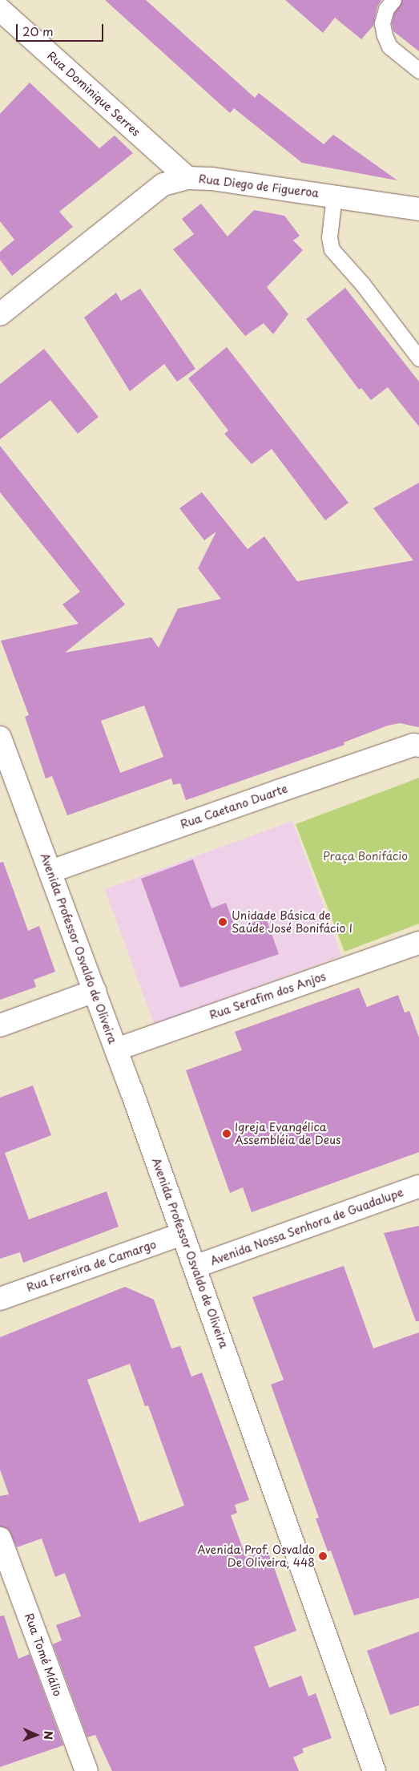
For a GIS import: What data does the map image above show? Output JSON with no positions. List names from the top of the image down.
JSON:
{
  "streets": {
    "street": [
      "Rua Dominique Serres",
      "Rua Diego de Figueroa",
      "Rua Caetano Duarte",
      "Avenida Professor Osvaldo de Oliveira",
      "Rua Serafim dos Anjos",
      "Avenida Nossa Senhora de Guadalupe",
      "Rua Ferreira de Camargo",
      "Rua Tomé Málio"
    ]
  },
  "crossings": [
    ["Rua Dominique Serres", "Rua Diego de Figueroa"],
    ["Rua Caetano Duarte", "Avenida Professor Osvaldo de Oliveira"],
    ["Avenida Professor Osvaldo de Oliveira", "Rua Serafim dos Anjos"],
    ["Avenida Professor Osvaldo de Oliveira", "Avenida Nossa Senhora de Guadalupe"],
    ["Avenida Professor Osvaldo de Oliveira", "Rua Ferreira de Camargo"]
  ],
  "parks": ["Praça Bonifácio"],
  "places": ["Unidade Básica de Saúde José Bonifácio I", "Igreja Evangélica Assembléia de Deus", "Avenida Prof. Osvaldo De Oliveira, 448"],
  "scale_bar": "20 m",
  "north": "right"
}
